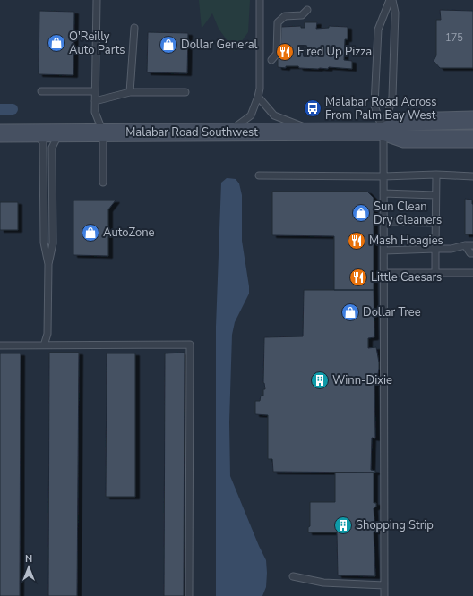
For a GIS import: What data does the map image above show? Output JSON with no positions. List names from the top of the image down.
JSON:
{
  "streets": {
    "main road": ["Malabar Road Southwest"]
  },
  "places": {
    "shop": [
      "O'Reilly Auto Parts",
      "Dollar General",
      "Sun Clean Dry Cleaners",
      "AutoZone",
      "Dollar Tree"
    ],
    "restaurant": ["Fired Up Pizza", "Mash Hoagies", "Little Caesars"],
    "bus stop": ["Malabar Road Across From Palm Bay West"],
    "building": ["Winn-Dixie", "Shopping Strip"]
  },
  "house_numbers": ["175"],
  "north": "top"
}
